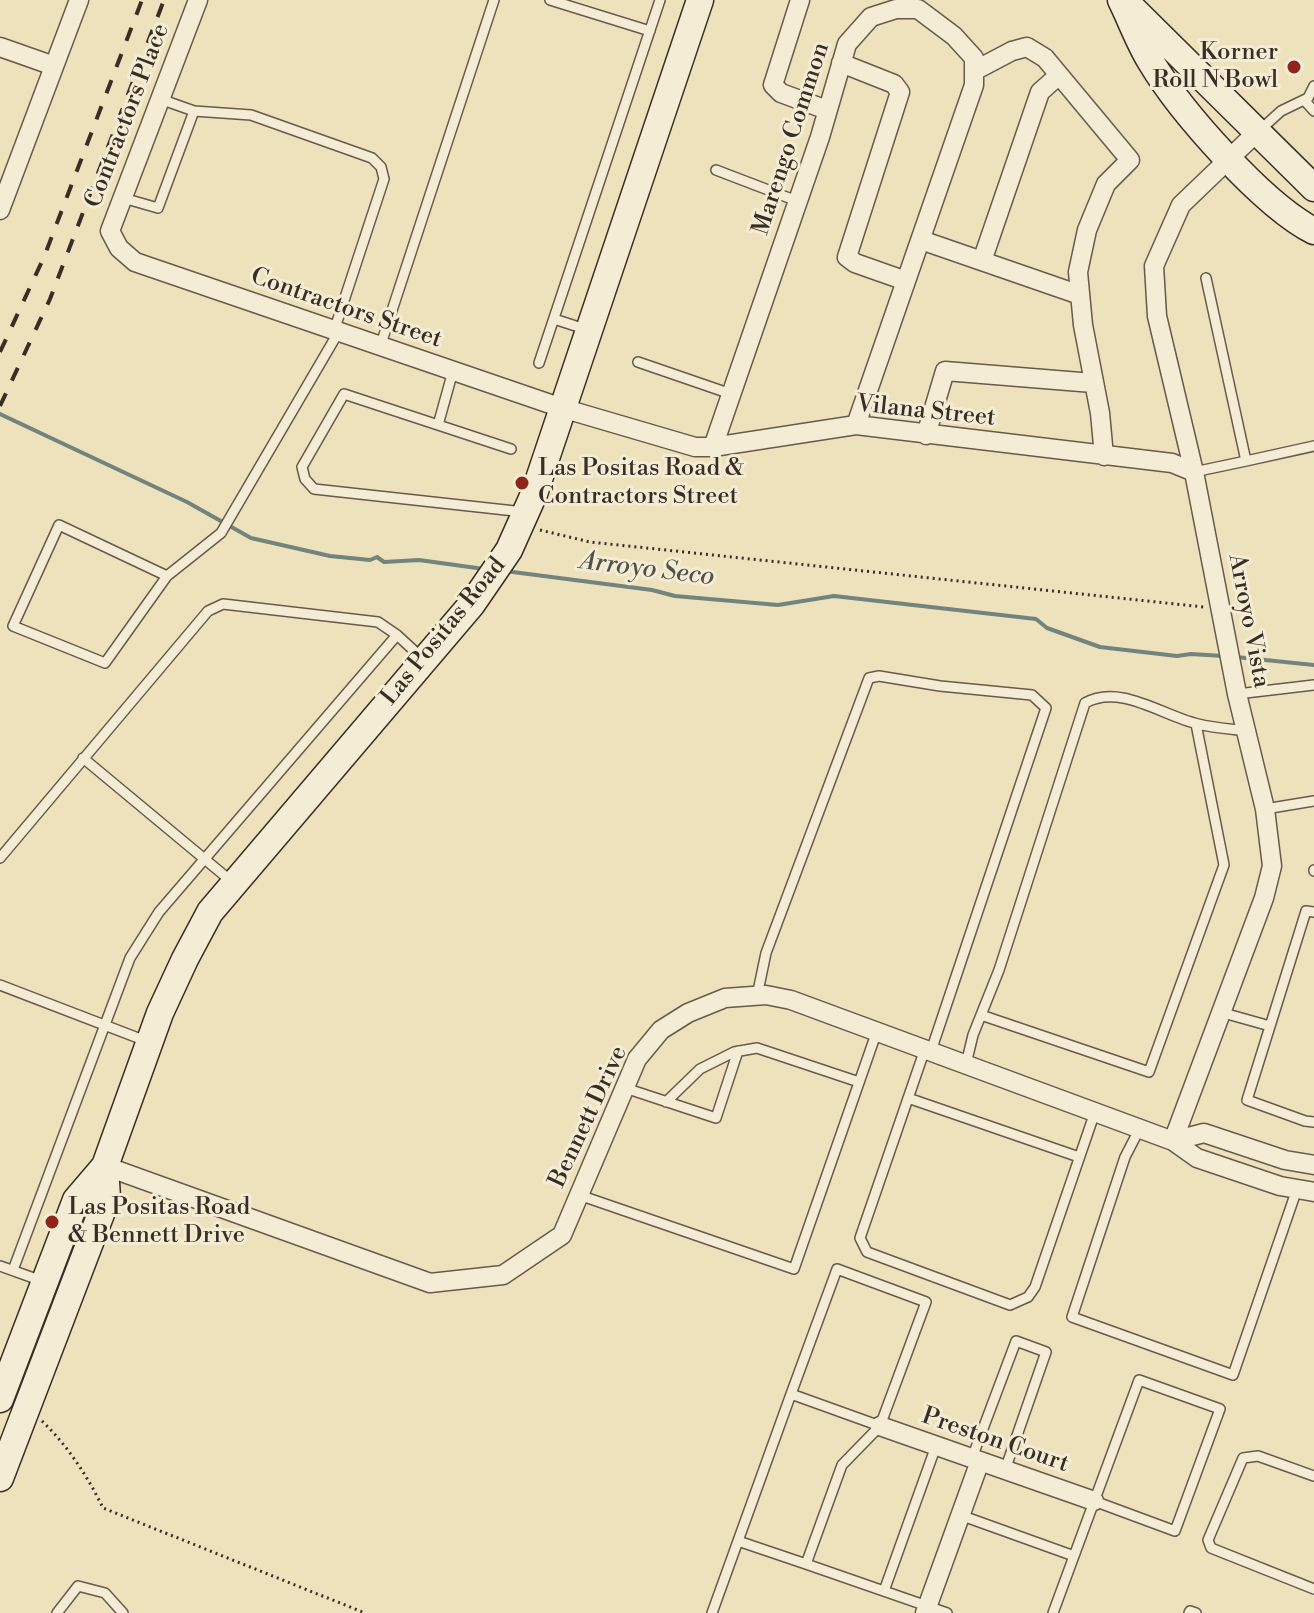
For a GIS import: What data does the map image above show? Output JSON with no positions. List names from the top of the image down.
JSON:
{
  "streets": {
    "main road": ["Las Positas Road"],
    "street": [
      "Contractors Place",
      "Marengo Common",
      "Contractors Street",
      "Vilana Street",
      "Arroyo Vista",
      "Bennett Drive",
      "Preston Court"
    ]
  },
  "crossings": [
    ["Contractors Place", "Contractors Street"],
    ["Marengo Common", "Vilana Street"],
    ["Contractors Street", "Vilana Street"],
    ["Contractors Street", "Las Positas Road"],
    ["Vilana Street", "Arroyo Vista"],
    ["Vilana Street", "Las Positas Road"],
    ["Arroyo Vista", "Bennett Drive"],
    ["Las Positas Road", "Bennett Drive"]
  ],
  "water": ["Arroyo Seco"],
  "places": ["Korner Roll N Bowl", "Las Positas Road & Contractors Street", "Las Positas Road & Bennett Drive"]
}
